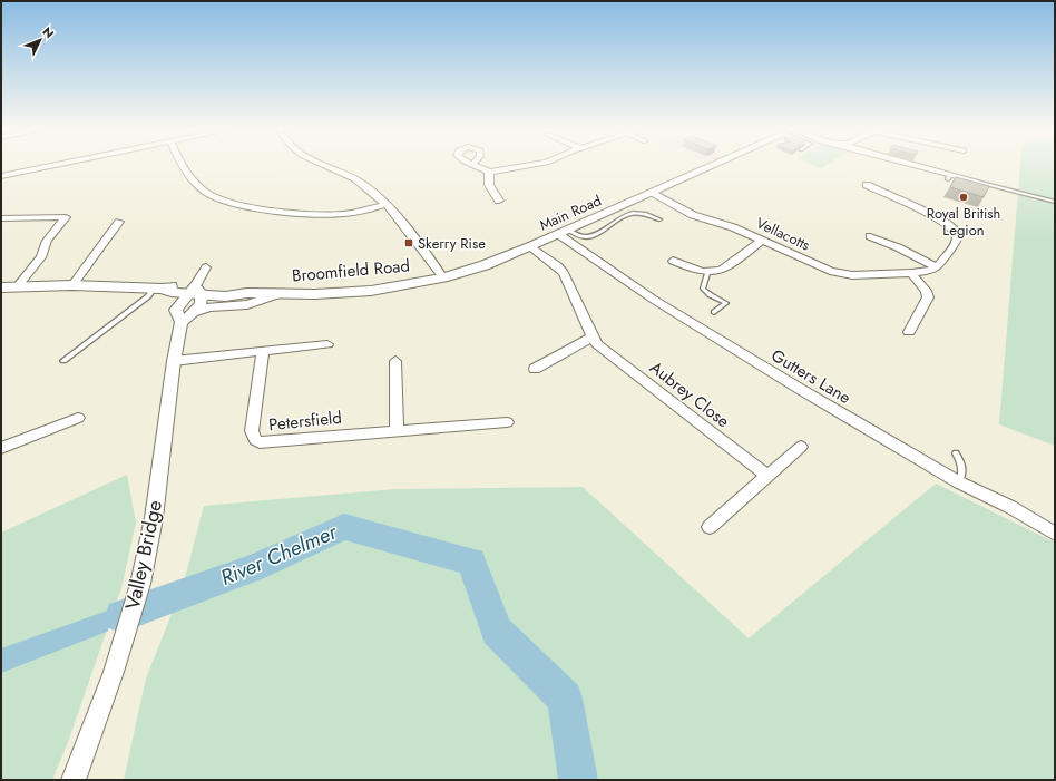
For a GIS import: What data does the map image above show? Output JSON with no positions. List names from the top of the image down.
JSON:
{
  "streets": {
    "main road": ["Main Road", "Broomfield Road"],
    "street": [
      "Vellacotts",
      "Gutters Lane",
      "Aubrey Close",
      "Petersfield",
      "Valley Bridge"
    ]
  },
  "crossings": [
    ["Main Road", "Vellacotts"],
    ["Main Road", "Broomfield Road"],
    ["Main Road", "Gutters Lane"],
    ["Main Road", "Aubrey Close"],
    ["Broomfield Road", "Aubrey Close"],
    ["Broomfield Road", "Valley Bridge"]
  ],
  "water": ["River Chelmer"],
  "places": {
    "other": ["Royal British Legion"],
    "transit": ["Skerry Rise"]
  },
  "north": "top right"
}
